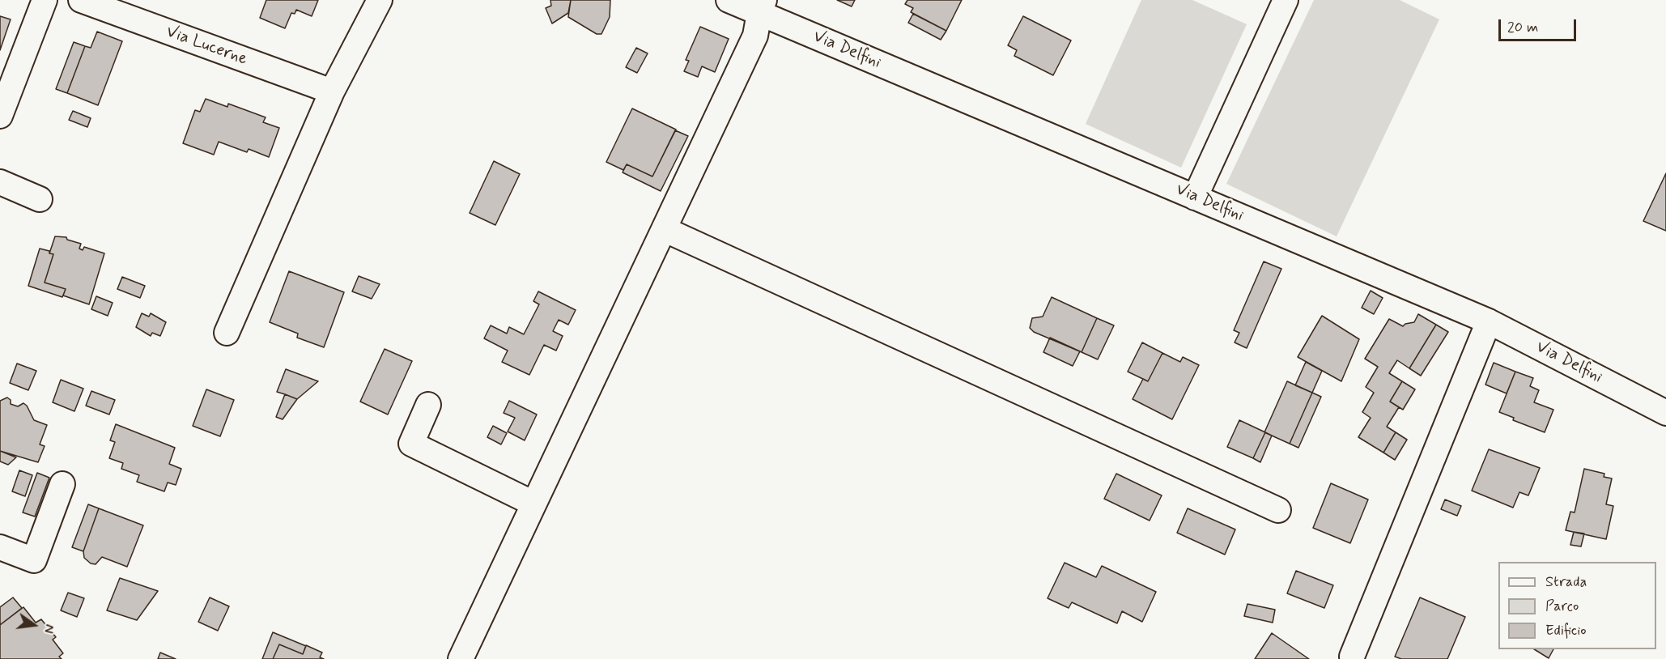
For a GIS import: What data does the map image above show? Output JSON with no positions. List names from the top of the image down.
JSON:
{
  "streets": {
    "street": ["Via Lucerne", "Via Delfini"]
  },
  "legend": ["Strada", "Parco", "Edificio"],
  "scale_bar": "20 m",
  "north": "right"
}
